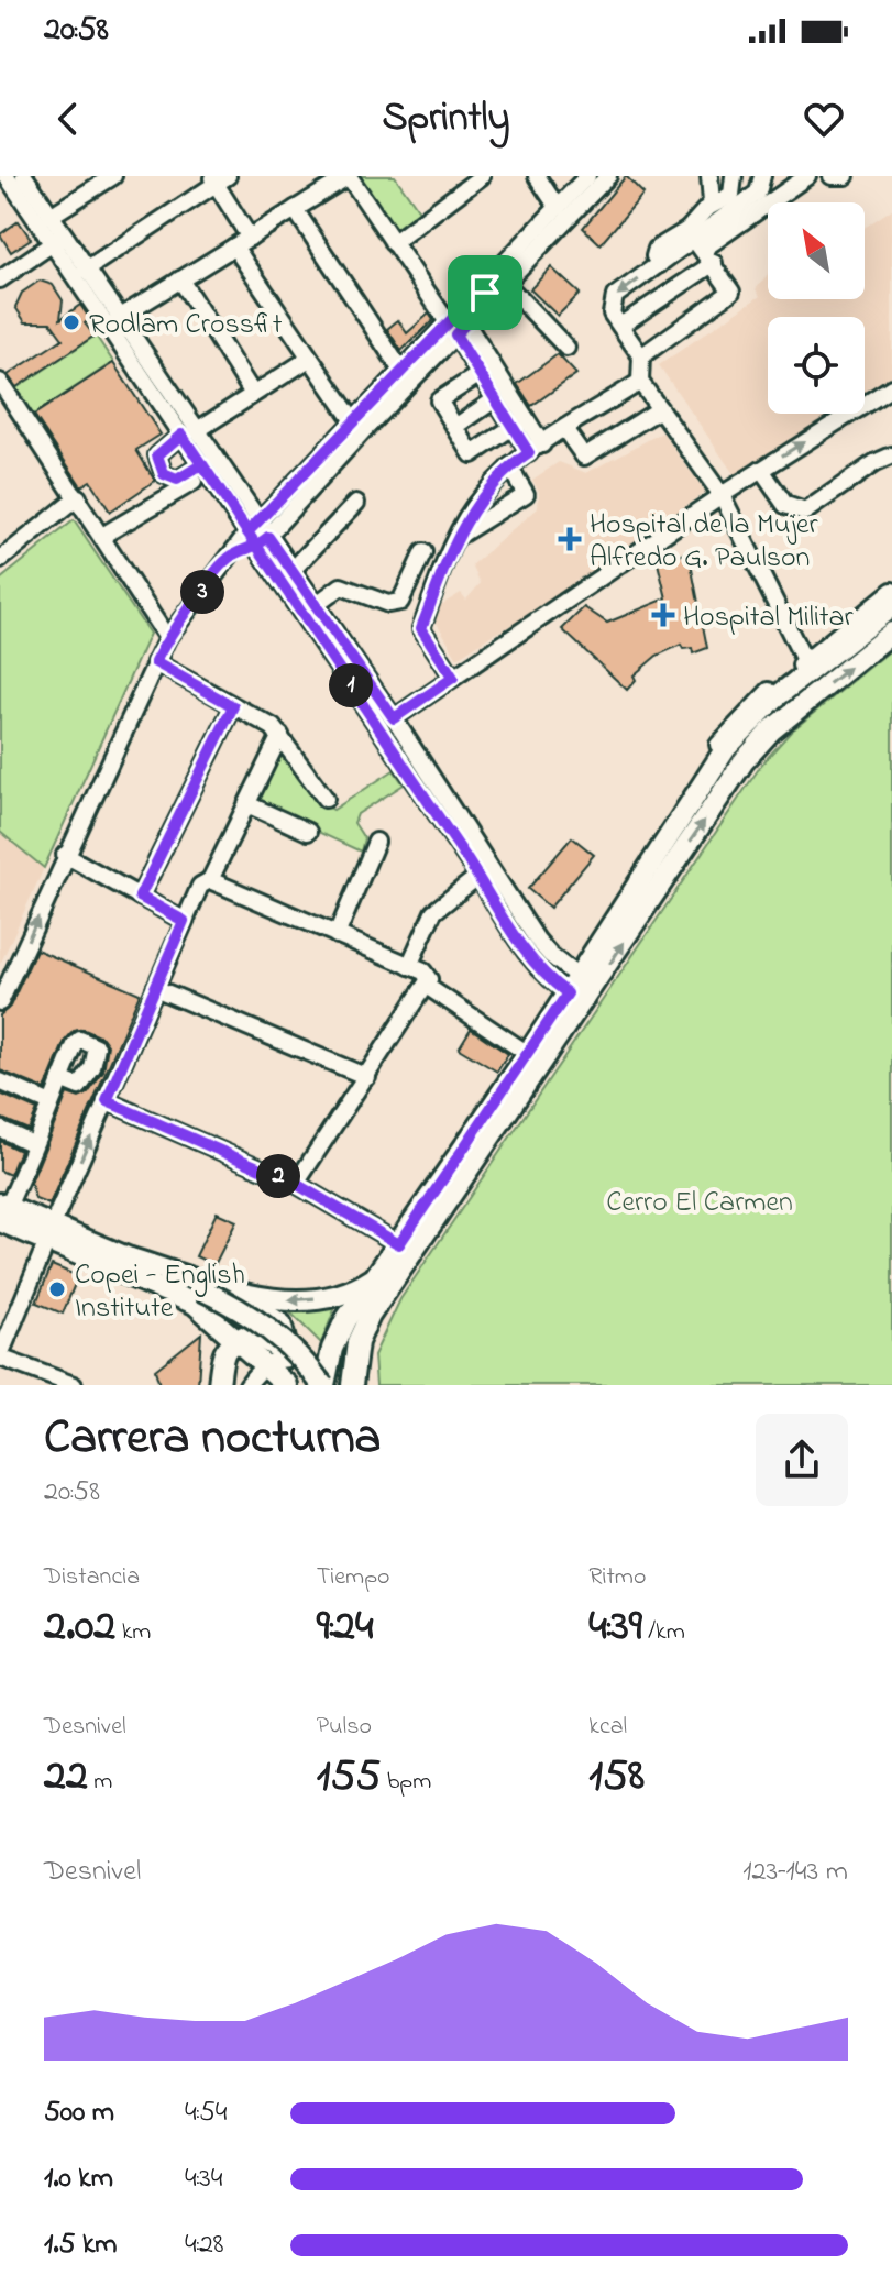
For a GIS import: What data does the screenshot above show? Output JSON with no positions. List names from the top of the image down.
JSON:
{
  "parks": ["Cerro El Carmen"],
  "places": {
    "other": ["Rodlam Crossfit", "Copei - English Institute"],
    "health": ["Hospital de la Mujer Alfredo G. Paulson", "Hospital Militar"]
  },
  "north": "top left",
  "page": {
    "status": "20:58",
    "header": "Sprintly",
    "pins": ["3", "1", "2"],
    "heading": ["Carrera nocturna", "20:58"],
    "stats": [
      ["Distancia", "2.02 km"],
      ["Tiempo", "9:24"],
      ["Ritmo", "4:39 /km"],
      ["Desnivel", "22 m"],
      ["Pulso", "155 bpm"],
      ["kcal", "158"]
    ],
    "chart": ["Desnivel", "123–143 m"],
    "list": [
      {
        "name": "500 m",
        "note": "4:54"
      },
      {
        "name": "1.0 km",
        "note": "4:34"
      },
      {
        "name": "1.5 km",
        "note": "4:28"
      }
    ]
  }
}
